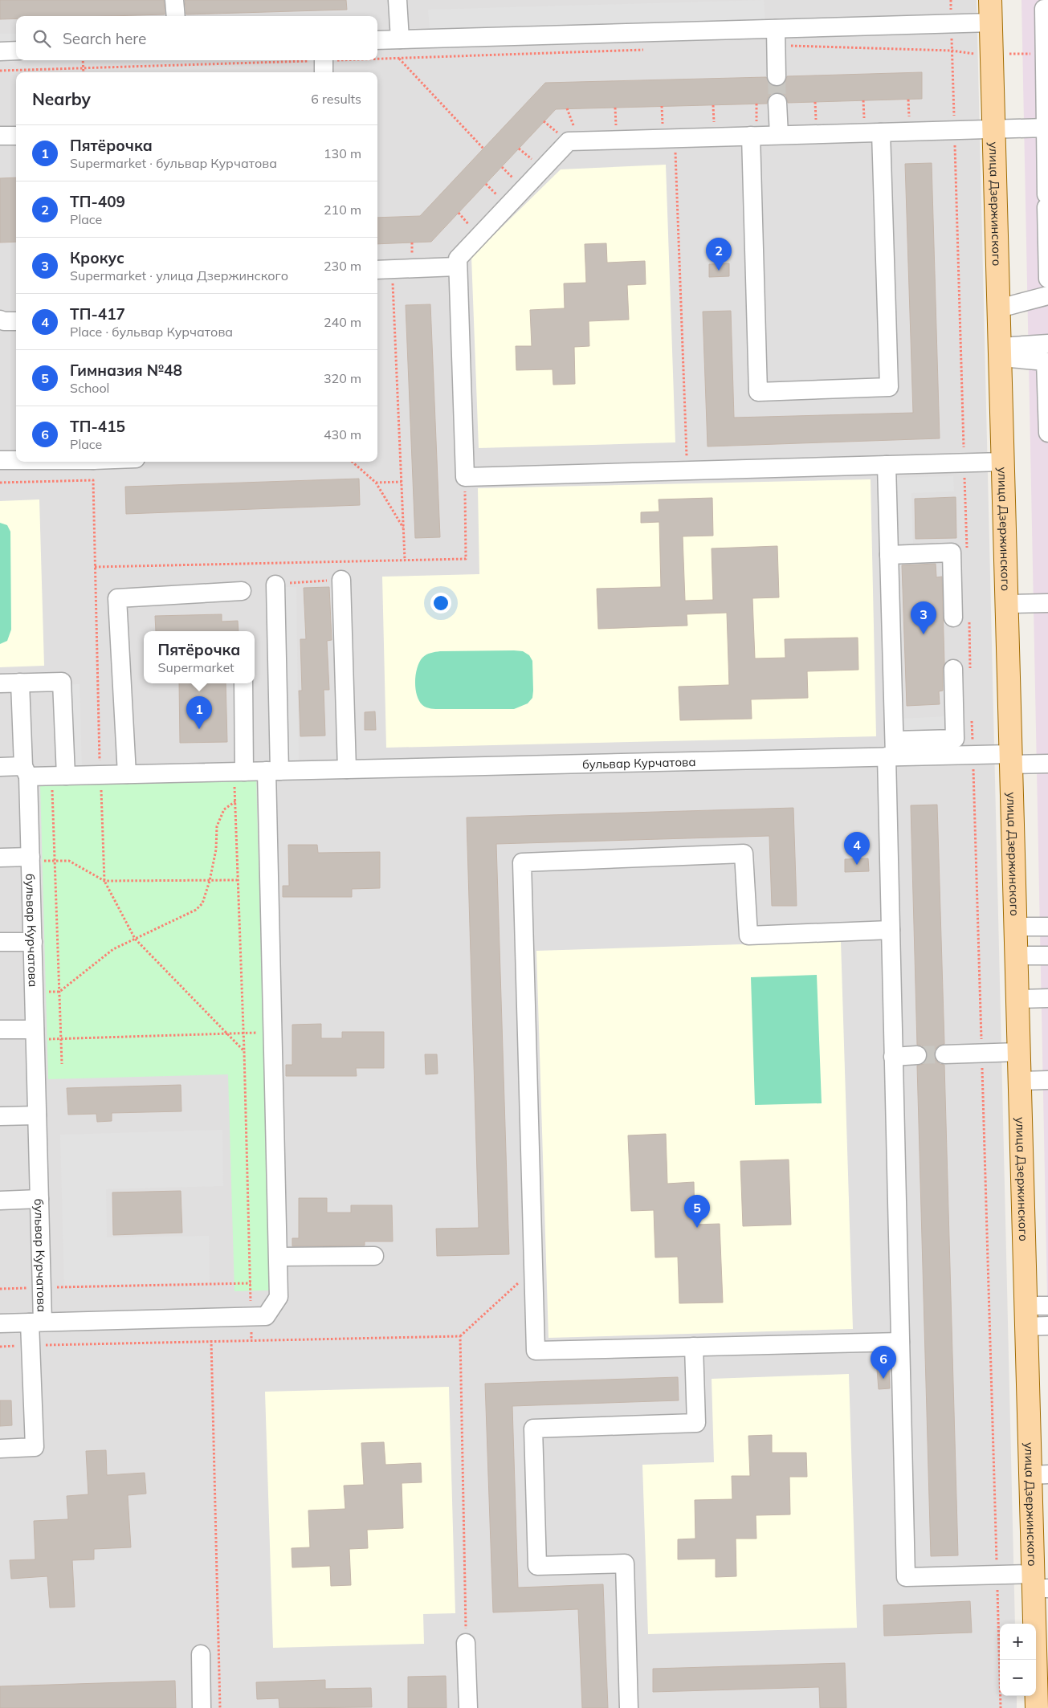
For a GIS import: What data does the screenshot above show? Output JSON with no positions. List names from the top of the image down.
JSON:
{
  "streets": {
    "main road": ["улица Дзержинского"],
    "street": ["бульвар Курчатова"]
  },
  "crossings": [
    ["улица Дзержинского", "бульвар Курчатова"]
  ],
  "page": {
    "search": "Search here",
    "heading": ["Nearby", "6 results"],
    "list": [
      {
        "mark": "1",
        "name": "Пятёрочка",
        "note": "Supermarket · бульвар Курчатова",
        "value": "130 m"
      },
      {
        "mark": "2",
        "name": "ТП-409",
        "note": "Place",
        "value": "210 m"
      },
      {
        "mark": "3",
        "name": "Крокус",
        "note": "Supermarket · улица Дзержинского",
        "value": "230 m"
      },
      {
        "mark": "4",
        "name": "ТП-417",
        "note": "Place · бульвар Курчатова",
        "value": "240 m"
      },
      {
        "mark": "5",
        "name": "Гимназия №48",
        "note": "School",
        "value": "320 m"
      },
      {
        "mark": "6",
        "name": "ТП-415",
        "note": "Place",
        "value": "430 m"
      }
    ],
    "pins": [
      "2",
      "3",
      "1",
      "4",
      "5",
      "6"
    ],
    "popup": ["Пятёрочка", "Supermarket"],
    "map_buttons": ["+", "−"]
  }
}
